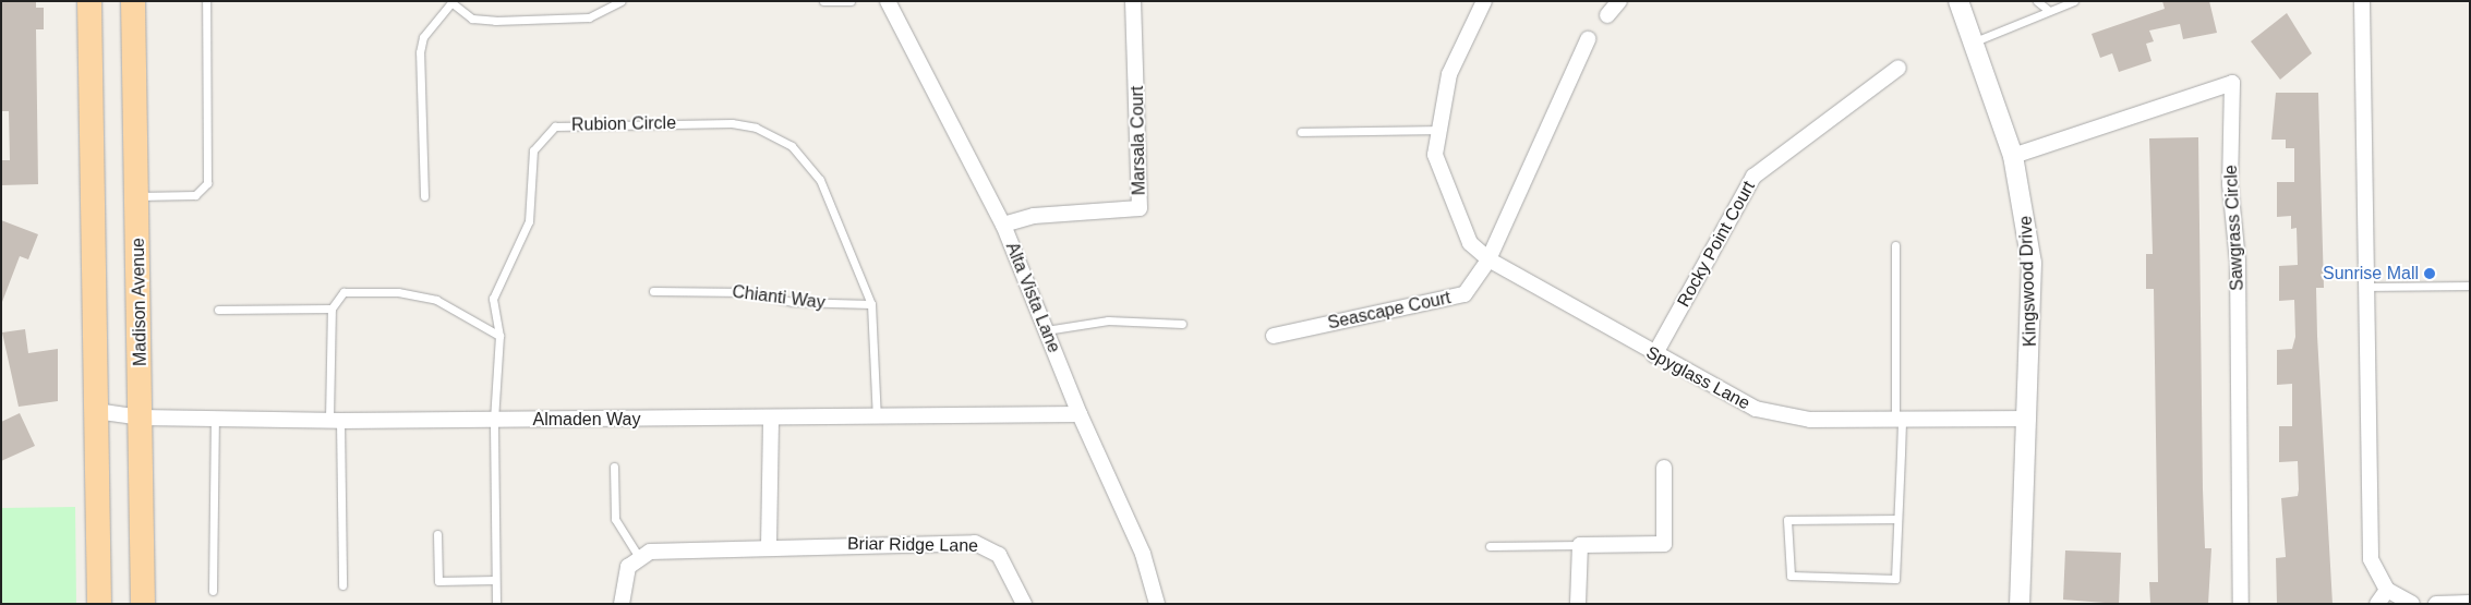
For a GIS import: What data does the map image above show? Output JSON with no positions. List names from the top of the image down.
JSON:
{
  "streets": {
    "main road": ["Madison Avenue"],
    "street": [
      "Marsala Court",
      "Sawgrass Circle",
      "Rocky Point Court",
      "Kingswood Drive",
      "Alta Vista Lane",
      "Seascape Court",
      "Spyglass Lane",
      "Almaden Way",
      "Briar Ridge Lane"
    ],
    "lane": ["Rubion Circle", "Chianti Way"]
  },
  "crossings": [
    ["Rubion Circle", "Chianti Way"],
    ["Rubion Circle", "Almaden Way"],
    ["Marsala Court", "Alta Vista Lane"],
    ["Sawgrass Circle", "Kingswood Drive"],
    ["Rocky Point Court", "Spyglass Lane"],
    ["Kingswood Drive", "Spyglass Lane"],
    ["Alta Vista Lane", "Almaden Way"],
    ["Madison Avenue", "Almaden Way"],
    ["Seascape Court", "Spyglass Lane"]
  ],
  "places": ["Sunrise Mall"]
}
